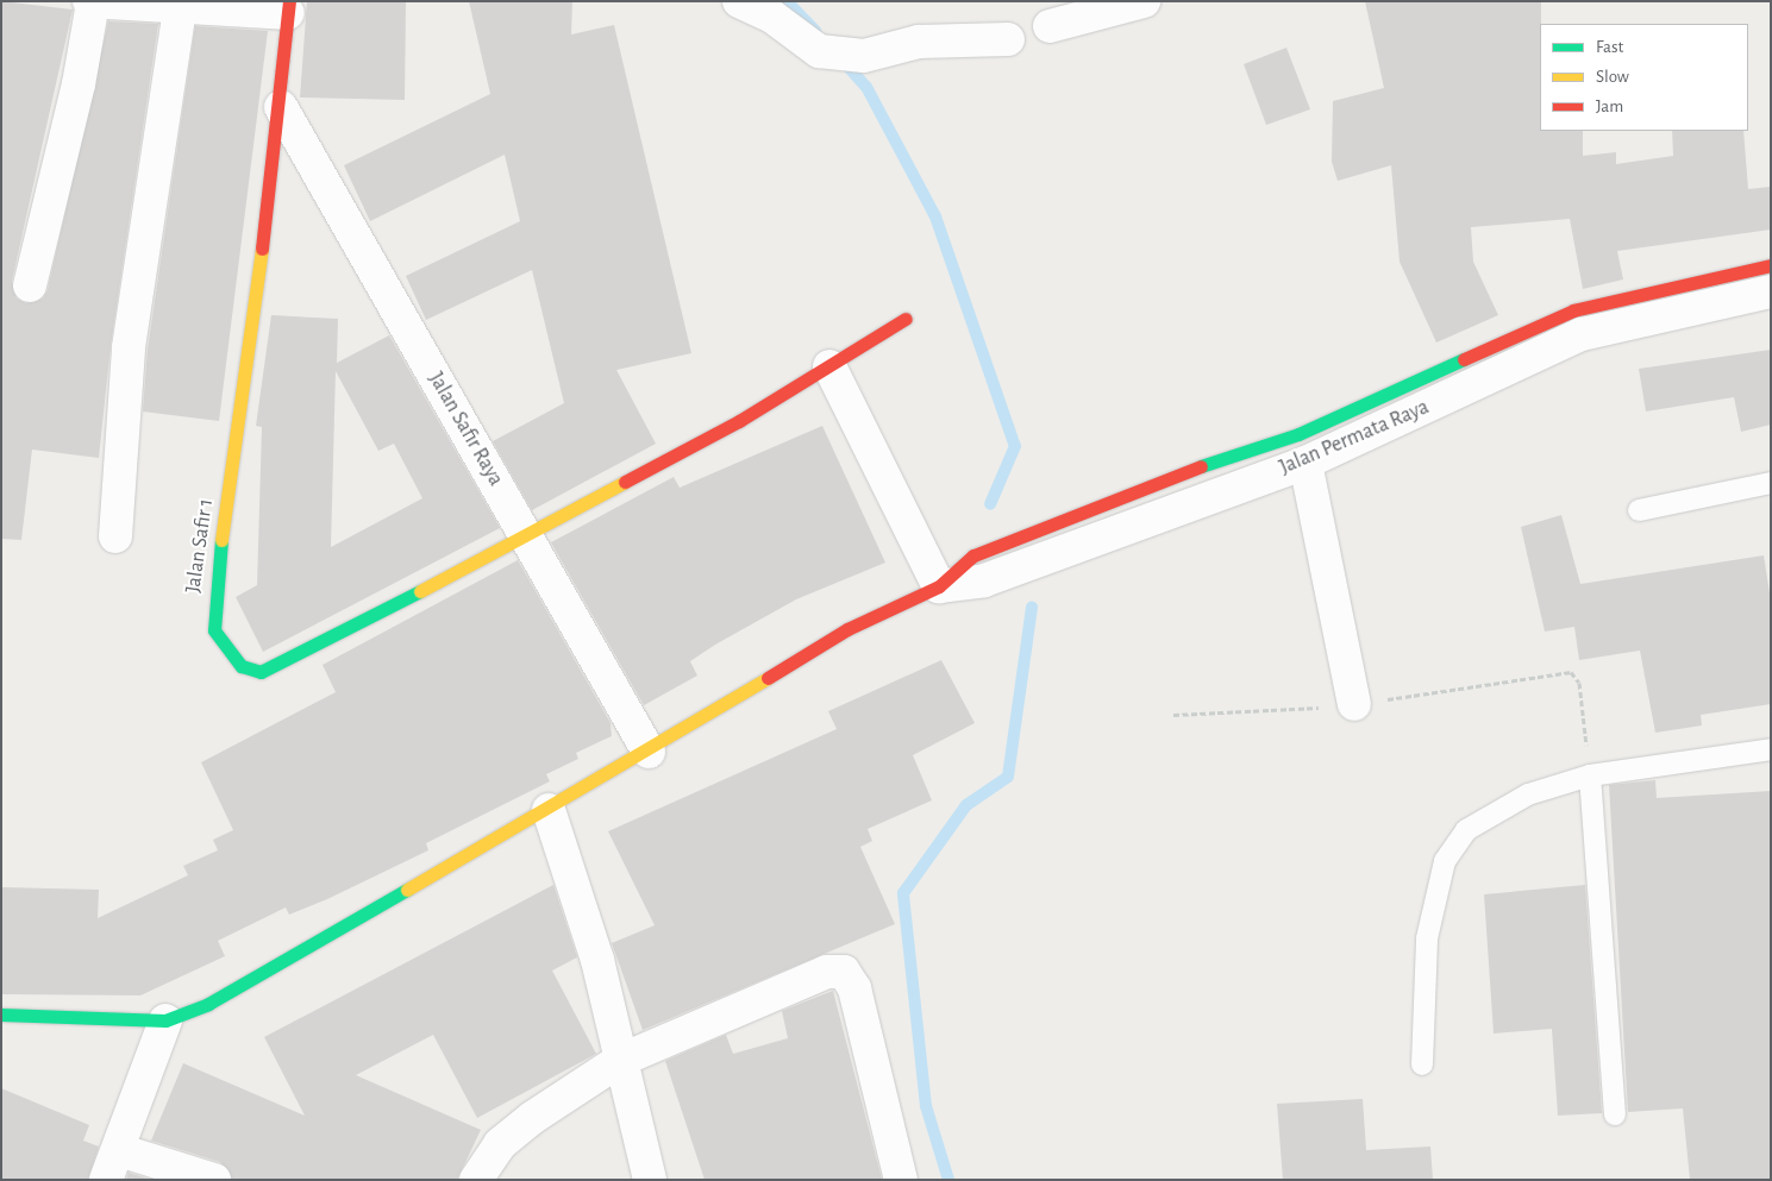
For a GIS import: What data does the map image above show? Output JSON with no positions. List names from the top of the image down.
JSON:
{
  "streets": {
    "street": ["Jalan Safir Raya", "Jalan Permata Raya", "Jalan Safir 1"]
  },
  "crossings": [
    ["Jalan Safir Raya", "Jalan Safir 1"]
  ],
  "legend": ["Fast", "Slow", "Jam"]
}
